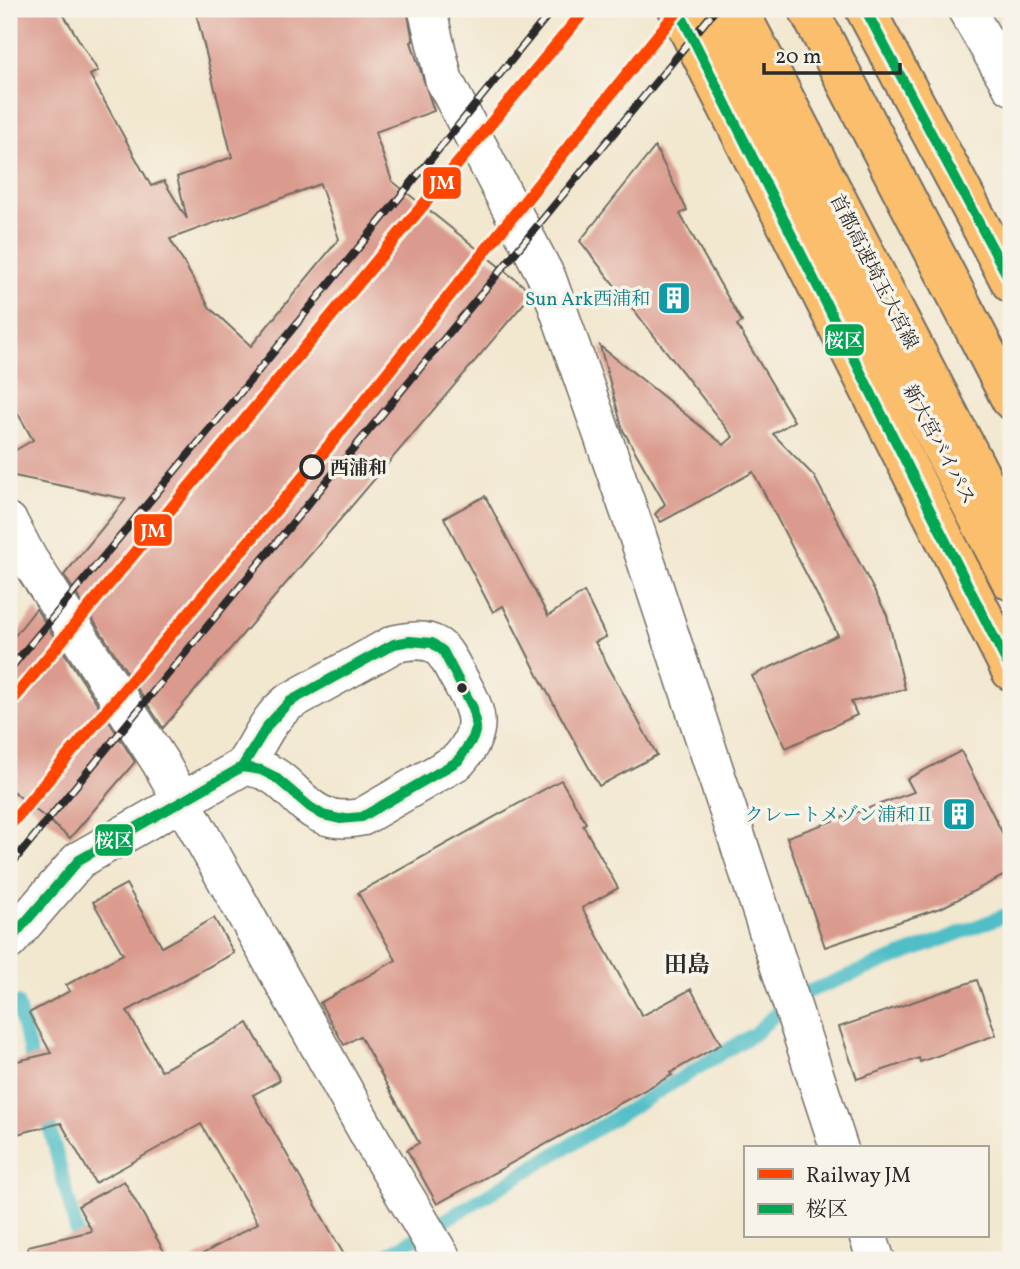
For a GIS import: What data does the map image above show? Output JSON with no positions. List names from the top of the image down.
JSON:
{
  "streets": {
    "highway": ["首都高速埼玉大宮線", "新大宮バイパス"]
  },
  "districts": ["田島"],
  "places": {
    "building": ["Sun Ark西浦和", "クレートメゾン浦和Ⅱ"],
    "other": ["西浦和"]
  },
  "lines": ["rail line JM", "transit line 桜区"],
  "legend": ["Railway JM", "桜区"],
  "scale_bar": "20 m"
}
